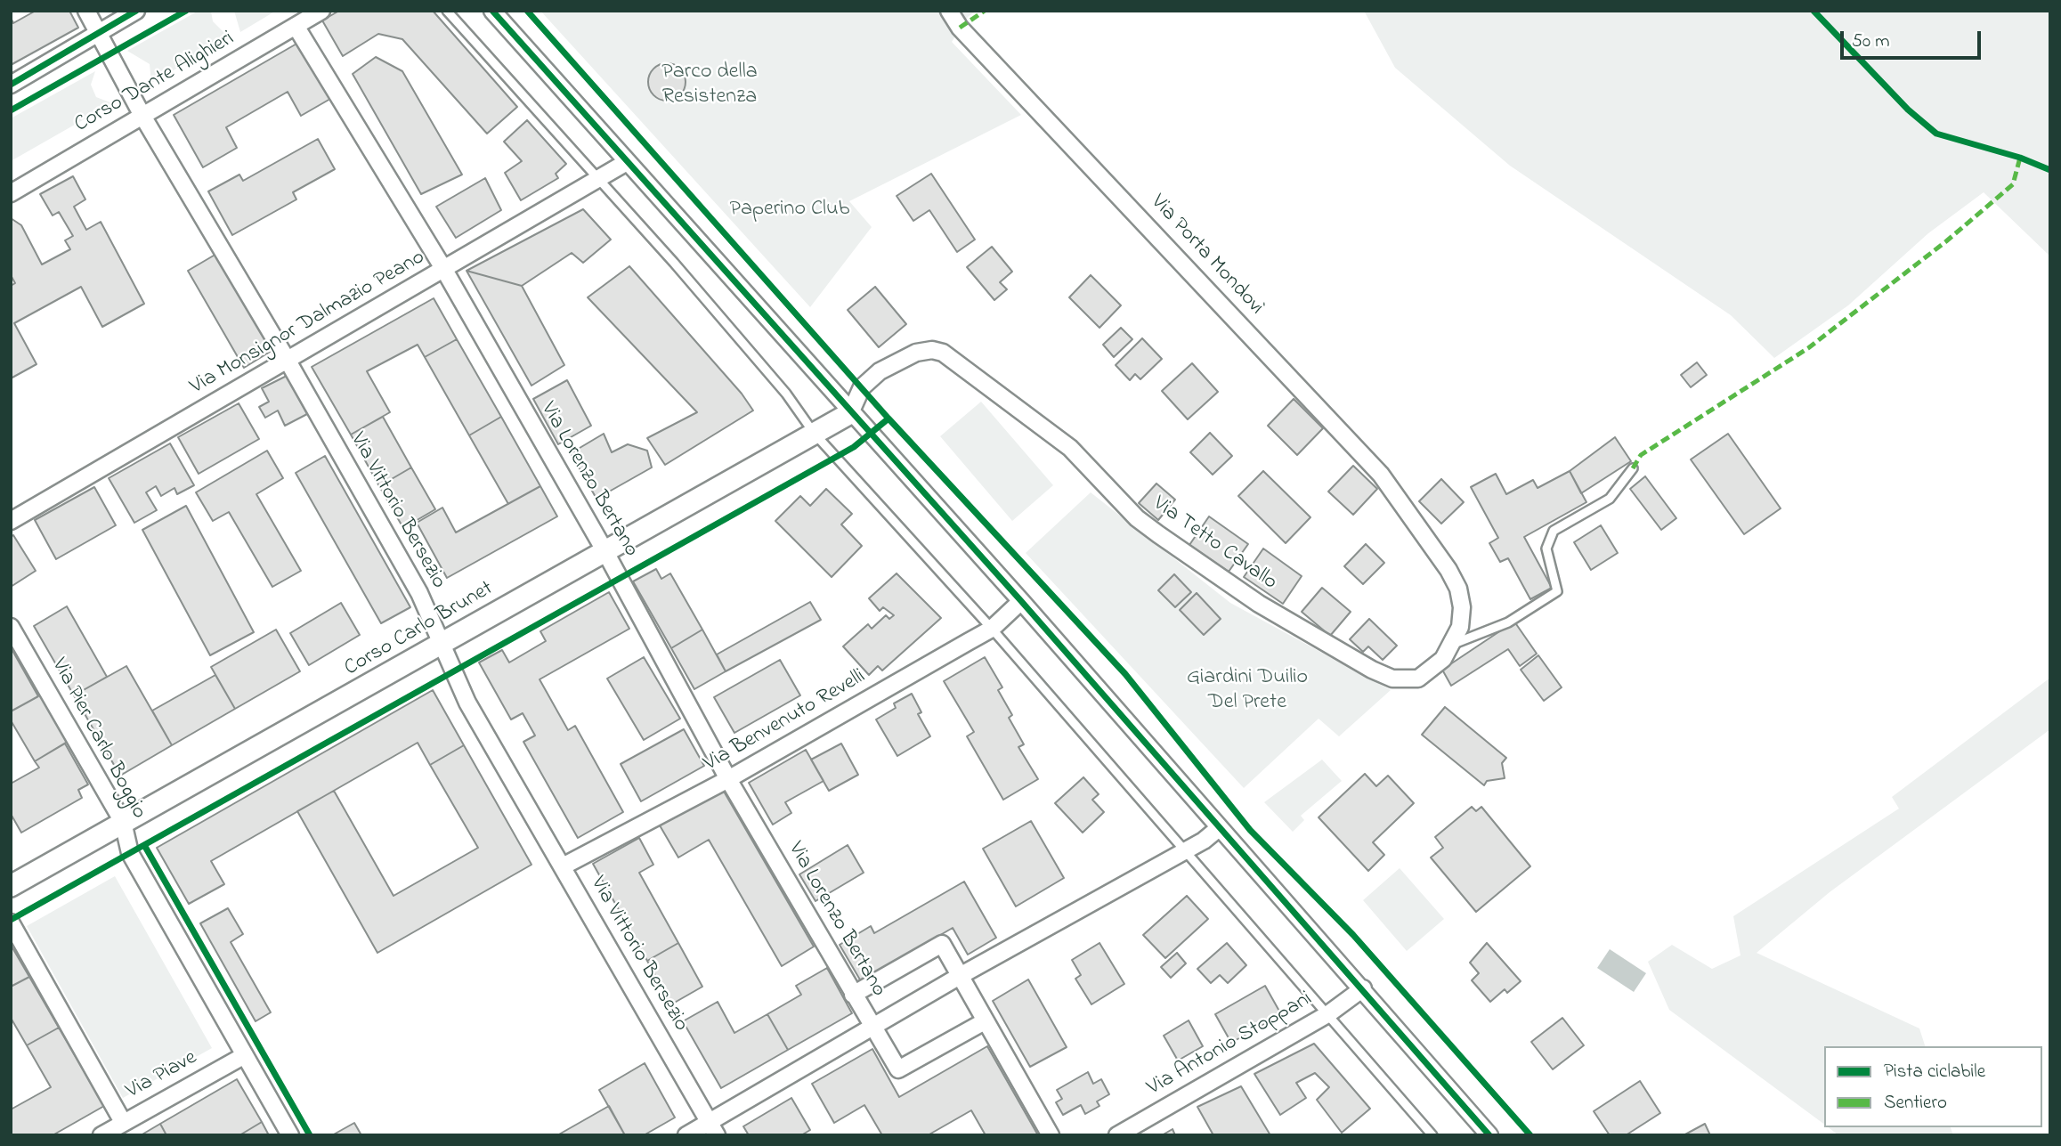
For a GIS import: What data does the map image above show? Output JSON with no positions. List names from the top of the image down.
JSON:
{
  "streets": {
    "street": [
      "Corso Dante Alighieri",
      "Via Porta Mondovì",
      "Via Monsignor Dalmazio Peano",
      "Via Lorenzo Bertano",
      "Via Vittorio Bersezio",
      "Via Tetto Cavallo",
      "Corso Carlo Brunet",
      "Via Benvenuto Revelli",
      "Via Pier Carlo Boggio",
      "Via Antonio Stoppani",
      "Via Piave"
    ]
  },
  "crossings": [
    ["Corso Dante Alighieri", "Via Lorenzo Bertano"],
    ["Corso Dante Alighieri", "Via Vittorio Bersezio"],
    ["Via Porta Mondovì", "Via Tetto Cavallo"],
    ["Via Monsignor Dalmazio Peano", "Via Lorenzo Bertano"],
    ["Via Monsignor Dalmazio Peano", "Via Vittorio Bersezio"],
    ["Via Lorenzo Bertano", "Corso Carlo Brunet"],
    ["Via Lorenzo Bertano", "Via Benvenuto Revelli"],
    ["Via Vittorio Bersezio", "Corso Carlo Brunet"],
    ["Via Vittorio Bersezio", "Via Benvenuto Revelli"],
    ["Via Tetto Cavallo", "Corso Carlo Brunet"],
    ["Corso Carlo Brunet", "Via Pier Carlo Boggio"],
    ["Via Pier Carlo Boggio", "Via Piave"]
  ],
  "parks": ["Parco della Resistenza", "Paperino Club", "Giardini Duilio Del Prete"],
  "legend": ["Pista ciclabile", "Sentiero"],
  "scale_bar": "50 m"
}
